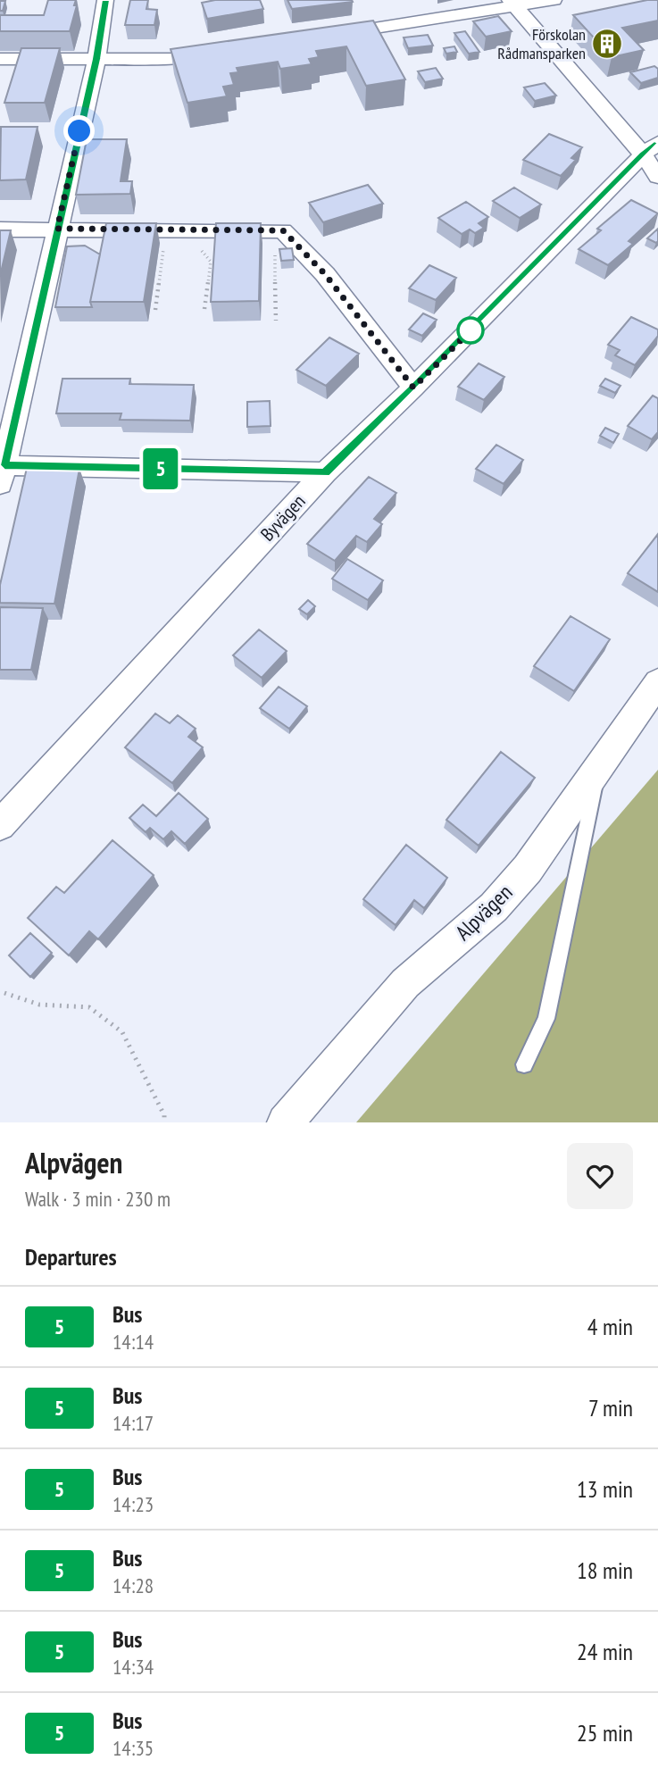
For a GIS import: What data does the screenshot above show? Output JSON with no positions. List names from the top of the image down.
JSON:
{
  "streets": {
    "street": ["Byvägen", "Alpvägen"]
  },
  "places": {
    "building": ["Förskolan Rådmansparken"]
  },
  "lines": ["bus line 5"],
  "page": {
    "on_map": "5",
    "heading": [
      ["Alpvägen", "Walk · 3 min · 230 m"],
      "Departures"
    ],
    "list": [
      {
        "mark": "5",
        "name": "Bus",
        "note": "14:14",
        "value": "4 min"
      },
      {
        "mark": "5",
        "name": "Bus",
        "note": "14:17",
        "value": "7 min"
      },
      {
        "mark": "5",
        "name": "Bus",
        "note": "14:23",
        "value": "13 min"
      },
      {
        "mark": "5",
        "name": "Bus",
        "note": "14:28",
        "value": "18 min"
      },
      {
        "mark": "5",
        "name": "Bus",
        "note": "14:34",
        "value": "24 min"
      },
      {
        "mark": "5",
        "name": "Bus",
        "note": "14:35",
        "value": "25 min"
      }
    ]
  }
}
